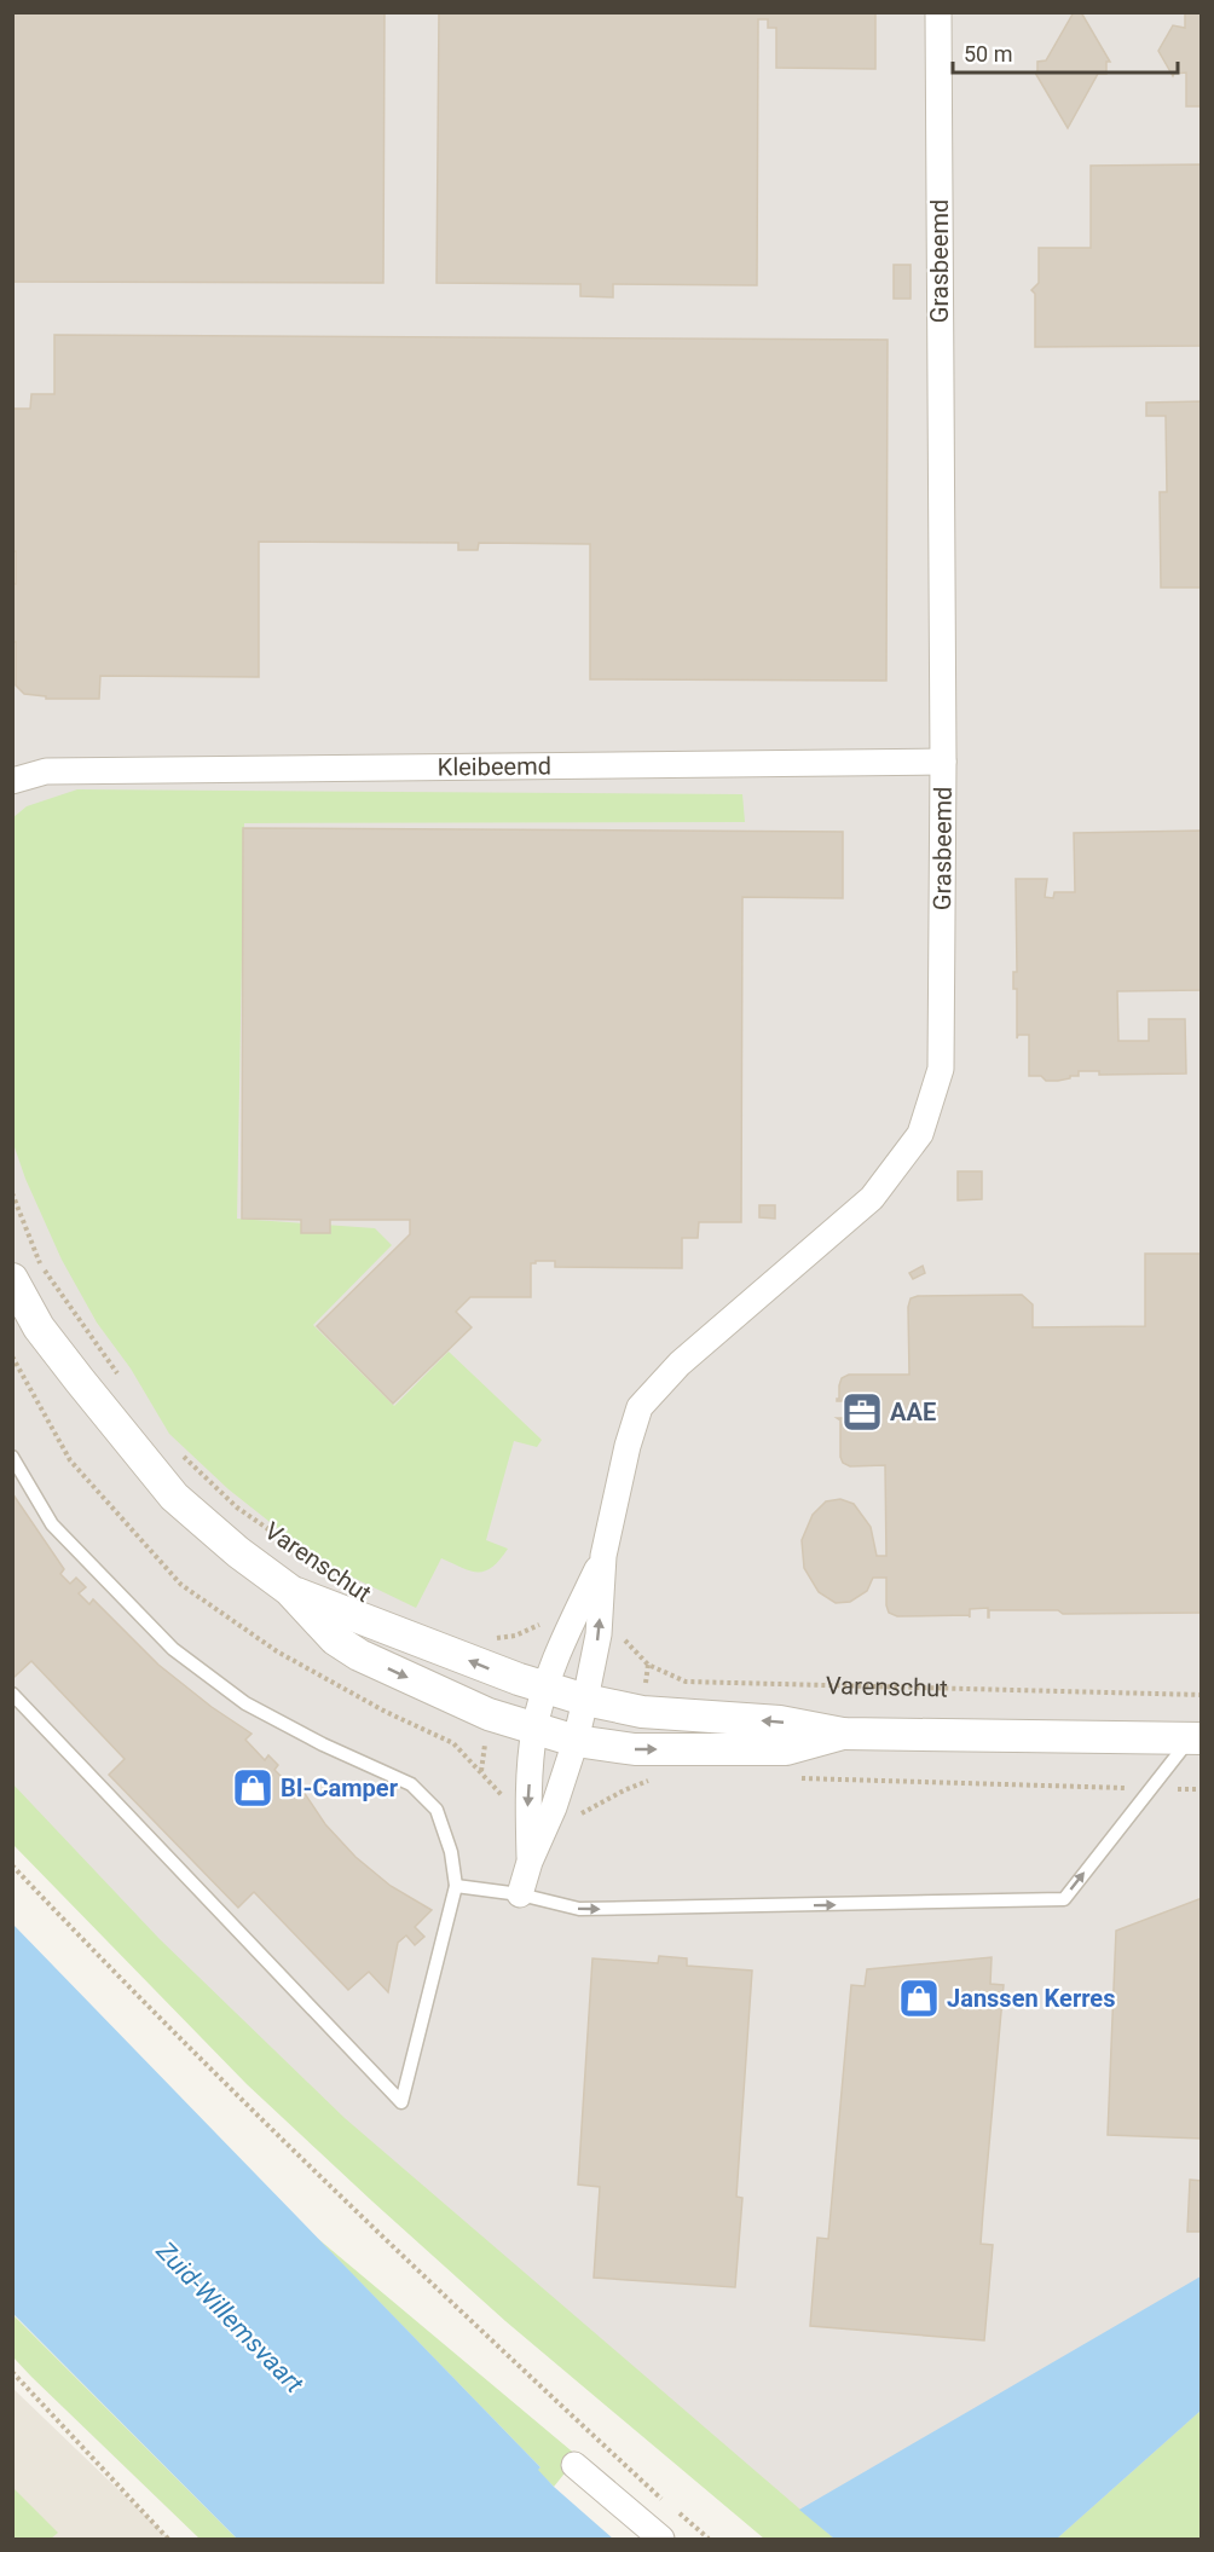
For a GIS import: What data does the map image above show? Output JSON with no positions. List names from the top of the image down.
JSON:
{
  "streets": {
    "street": ["Grasbeemd", "Kleibeemd", "Varenschut"]
  },
  "crossings": [
    ["Grasbeemd", "Kleibeemd"],
    ["Grasbeemd", "Varenschut"]
  ],
  "water": ["Zuid-Willemsvaart"],
  "places": {
    "office": ["AAE"],
    "shop": ["BI-Camper", "Janssen Kerres"]
  },
  "scale_bar": "50 m"
}
